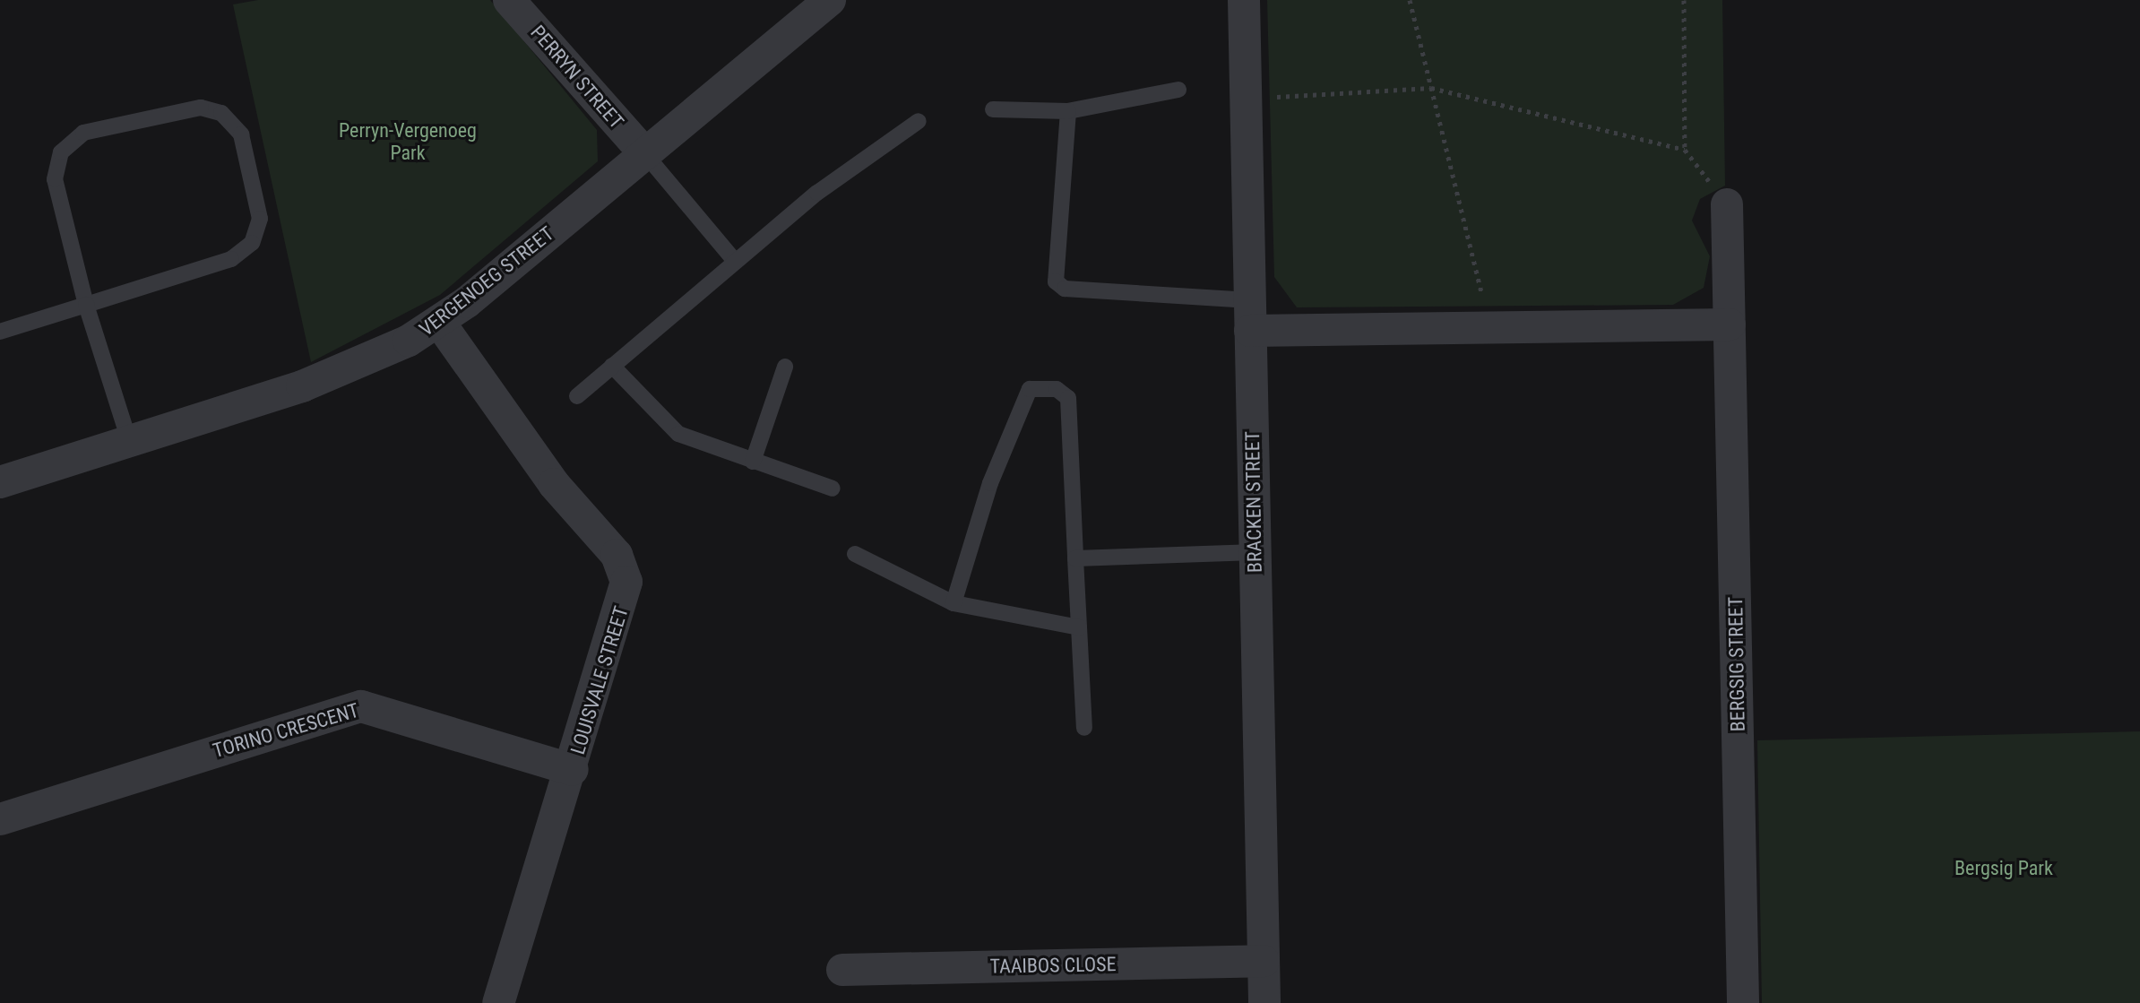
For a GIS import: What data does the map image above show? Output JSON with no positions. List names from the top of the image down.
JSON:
{
  "streets": {
    "street": [
      "PERRYN STREET",
      "VERGENOEG STREET",
      "BRACKEN STREET",
      "BERGSIG STREET",
      "LOUISVALE STREET",
      "TORINO CRESCENT",
      "TAAIBOS CLOSE"
    ]
  },
  "crossings": [
    ["PERRYN STREET", "VERGENOEG STREET"],
    ["VERGENOEG STREET", "LOUISVALE STREET"],
    ["BRACKEN STREET", "TAAIBOS CLOSE"],
    ["LOUISVALE STREET", "TORINO CRESCENT"]
  ],
  "parks": ["Perryn-Vergenoeg Park", "Bergsig Park"]
}
